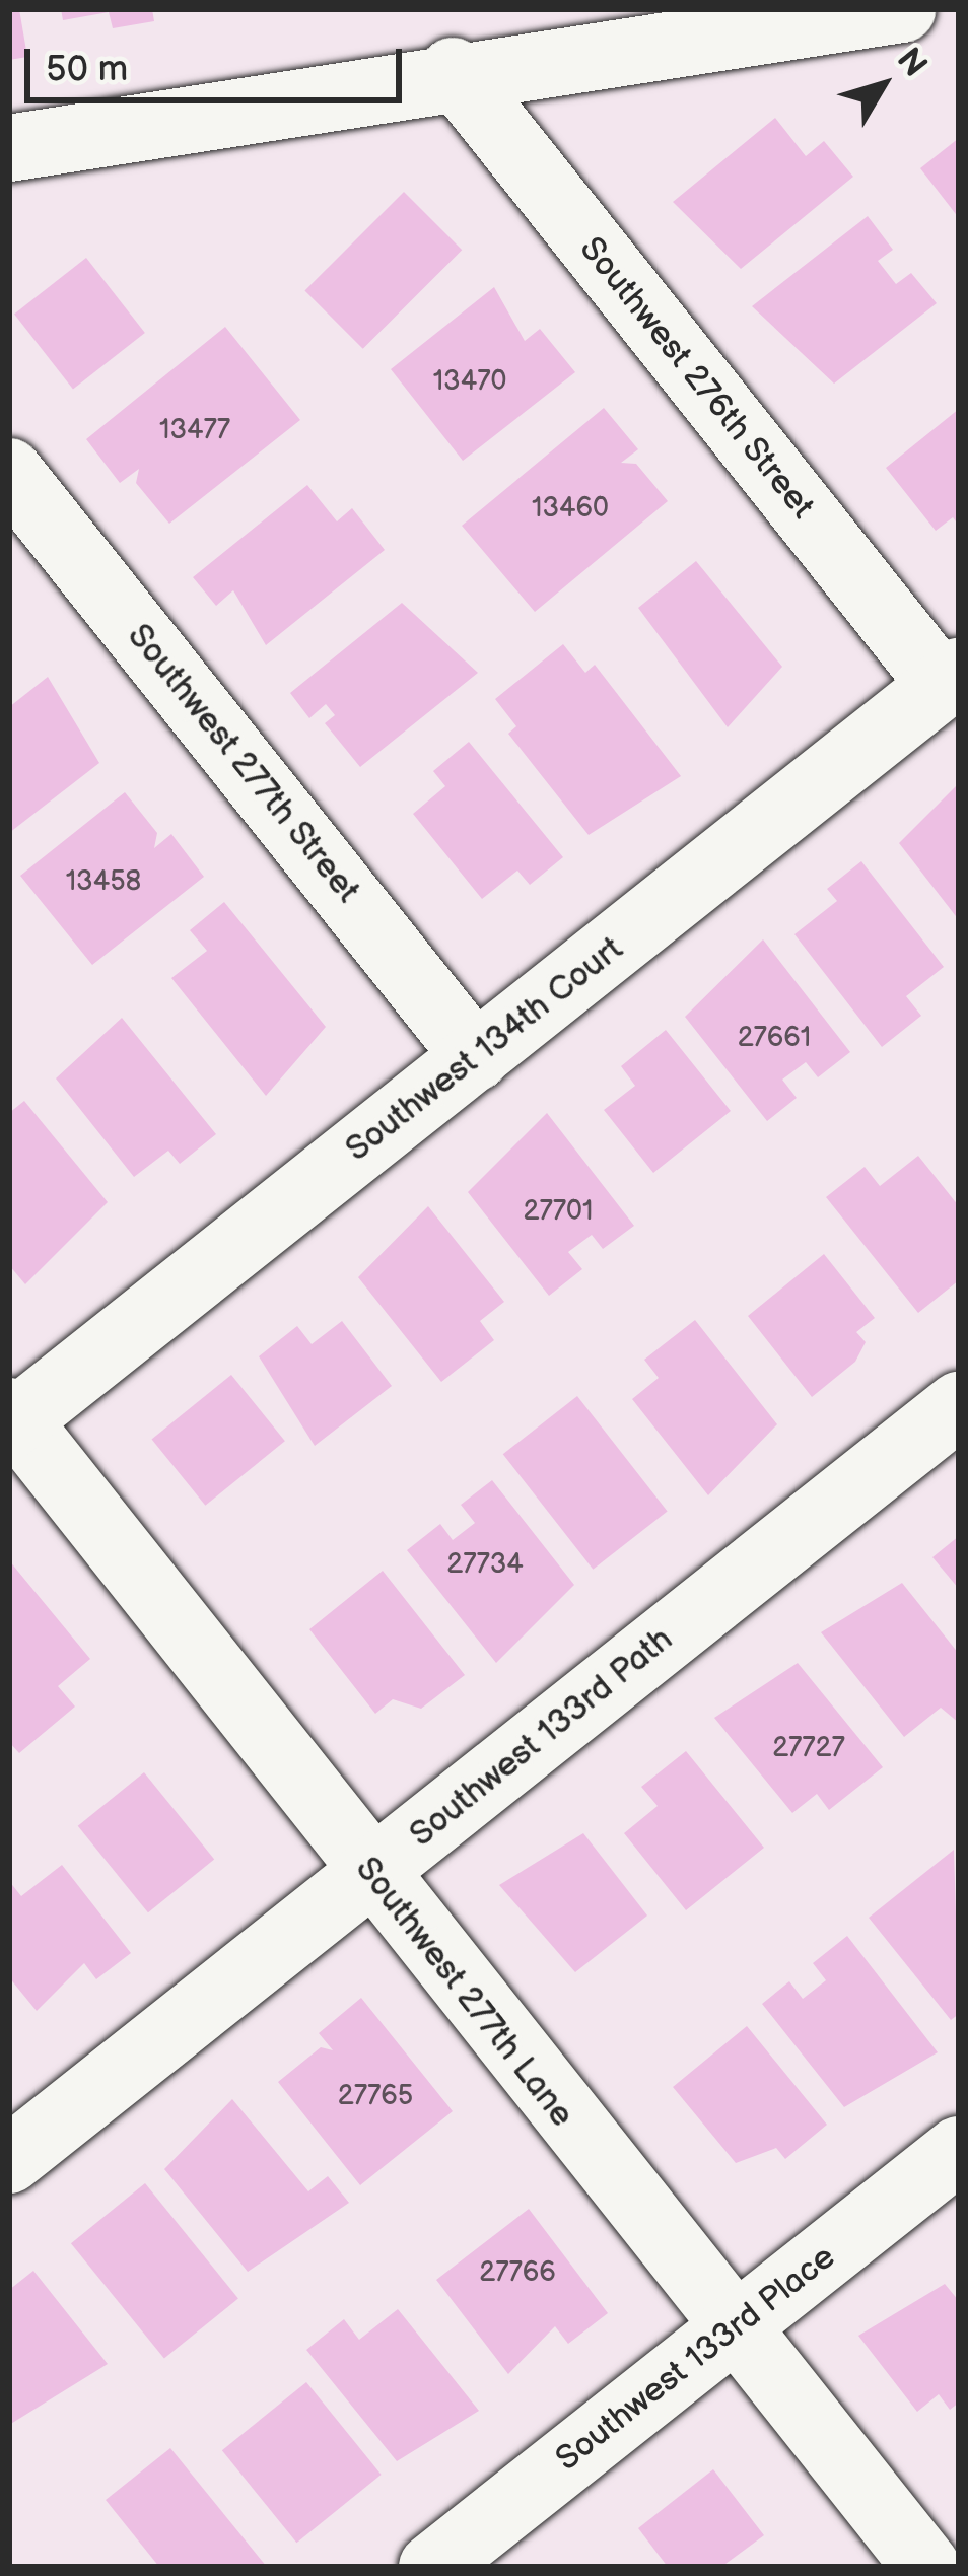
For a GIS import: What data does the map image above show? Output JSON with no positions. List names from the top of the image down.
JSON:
{
  "streets": {
    "street": [
      "Southwest 276th Street",
      "Southwest 277th Street",
      "Southwest 134th Court",
      "Southwest 133rd Path",
      "Southwest 277th Lane",
      "Southwest 133rd Place"
    ]
  },
  "crossings": [
    ["Southwest 276th Street", "Southwest 134th Court"],
    ["Southwest 277th Street", "Southwest 134th Court"],
    ["Southwest 134th Court", "Southwest 277th Lane"],
    ["Southwest 133rd Path", "Southwest 277th Lane"],
    ["Southwest 277th Lane", "Southwest 133rd Place"]
  ],
  "house_numbers": [
    "13470",
    "13477",
    "13460",
    "13458",
    "27661",
    "27701",
    "27734",
    "27727",
    "27765",
    "27766"
  ],
  "scale_bar": "50 m",
  "north": "top right"
}
